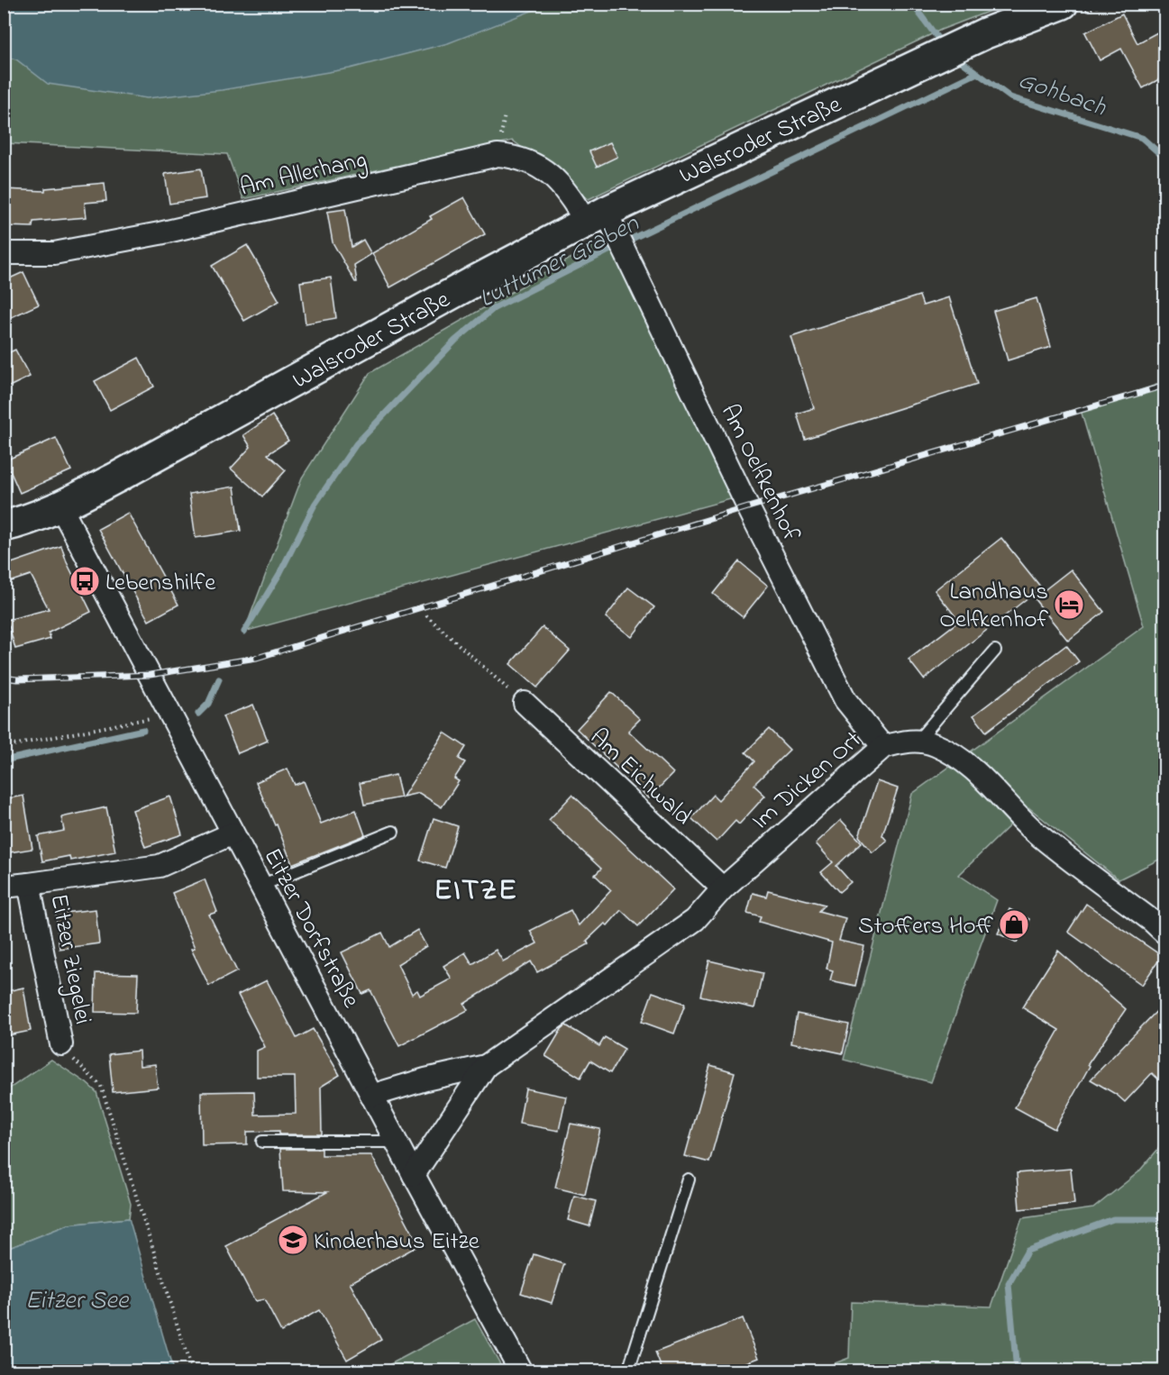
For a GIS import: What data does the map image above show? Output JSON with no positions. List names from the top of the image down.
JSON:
{
  "streets": {
    "main road": ["Walsroder Straße"],
    "street": [
      "Am Allerhang",
      "Am Oelfkenhof",
      "Am Eichwald",
      "Im Dicken Ort",
      "Eitzer Dorfstraße",
      "Eitzer Ziegelei"
    ]
  },
  "crossings": [
    ["Walsroder Straße", "Am Allerhang"],
    ["Walsroder Straße", "Am Oelfkenhof"],
    ["Walsroder Straße", "Eitzer Dorfstraße"],
    ["Am Allerhang", "Am Oelfkenhof"],
    ["Am Oelfkenhof", "Im Dicken Ort"],
    ["Am Eichwald", "Im Dicken Ort"],
    ["Im Dicken Ort", "Eitzer Dorfstraße"],
    ["Eitzer Dorfstraße", "Eitzer Ziegelei"]
  ],
  "districts": ["EITZE"],
  "water": ["Gohbach", "Luttumer Graben", "Eitzer See"],
  "places": {
    "bus stop": ["Lebenshilfe"],
    "hotel": ["Landhaus Oelfkenhof"],
    "shop": ["Stoffers Hoff"],
    "school or university": ["Kinderhaus Eitze"]
  }
}
